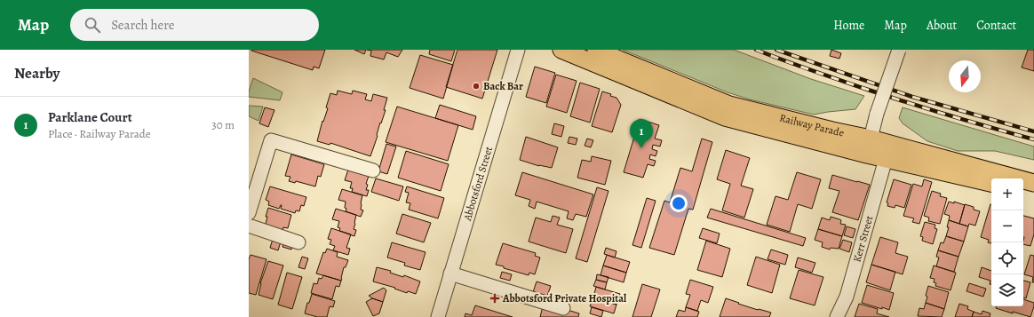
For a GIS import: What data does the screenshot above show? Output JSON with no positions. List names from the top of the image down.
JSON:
{
  "streets": {
    "main road": ["Railway Parade"],
    "street": ["Abbotsford Street", "Kerr Street"]
  },
  "crossings": [
    ["Railway Parade", "Kerr Street"]
  ],
  "places": {
    "other": ["Back Bar"],
    "health": ["Abbotsford Private Hospital"]
  },
  "north": "bottom",
  "page": {
    "header": "Map",
    "search": "Search here",
    "nav": [
      "Home",
      "Map",
      "About",
      "Contact"
    ],
    "heading": "Nearby",
    "list": [
      {
        "mark": "1",
        "name": "Parklane Court",
        "note": "Place · Railway Parade",
        "value": "30 m"
      }
    ],
    "pins": "1",
    "map_buttons": ["+", "−"]
  }
}
